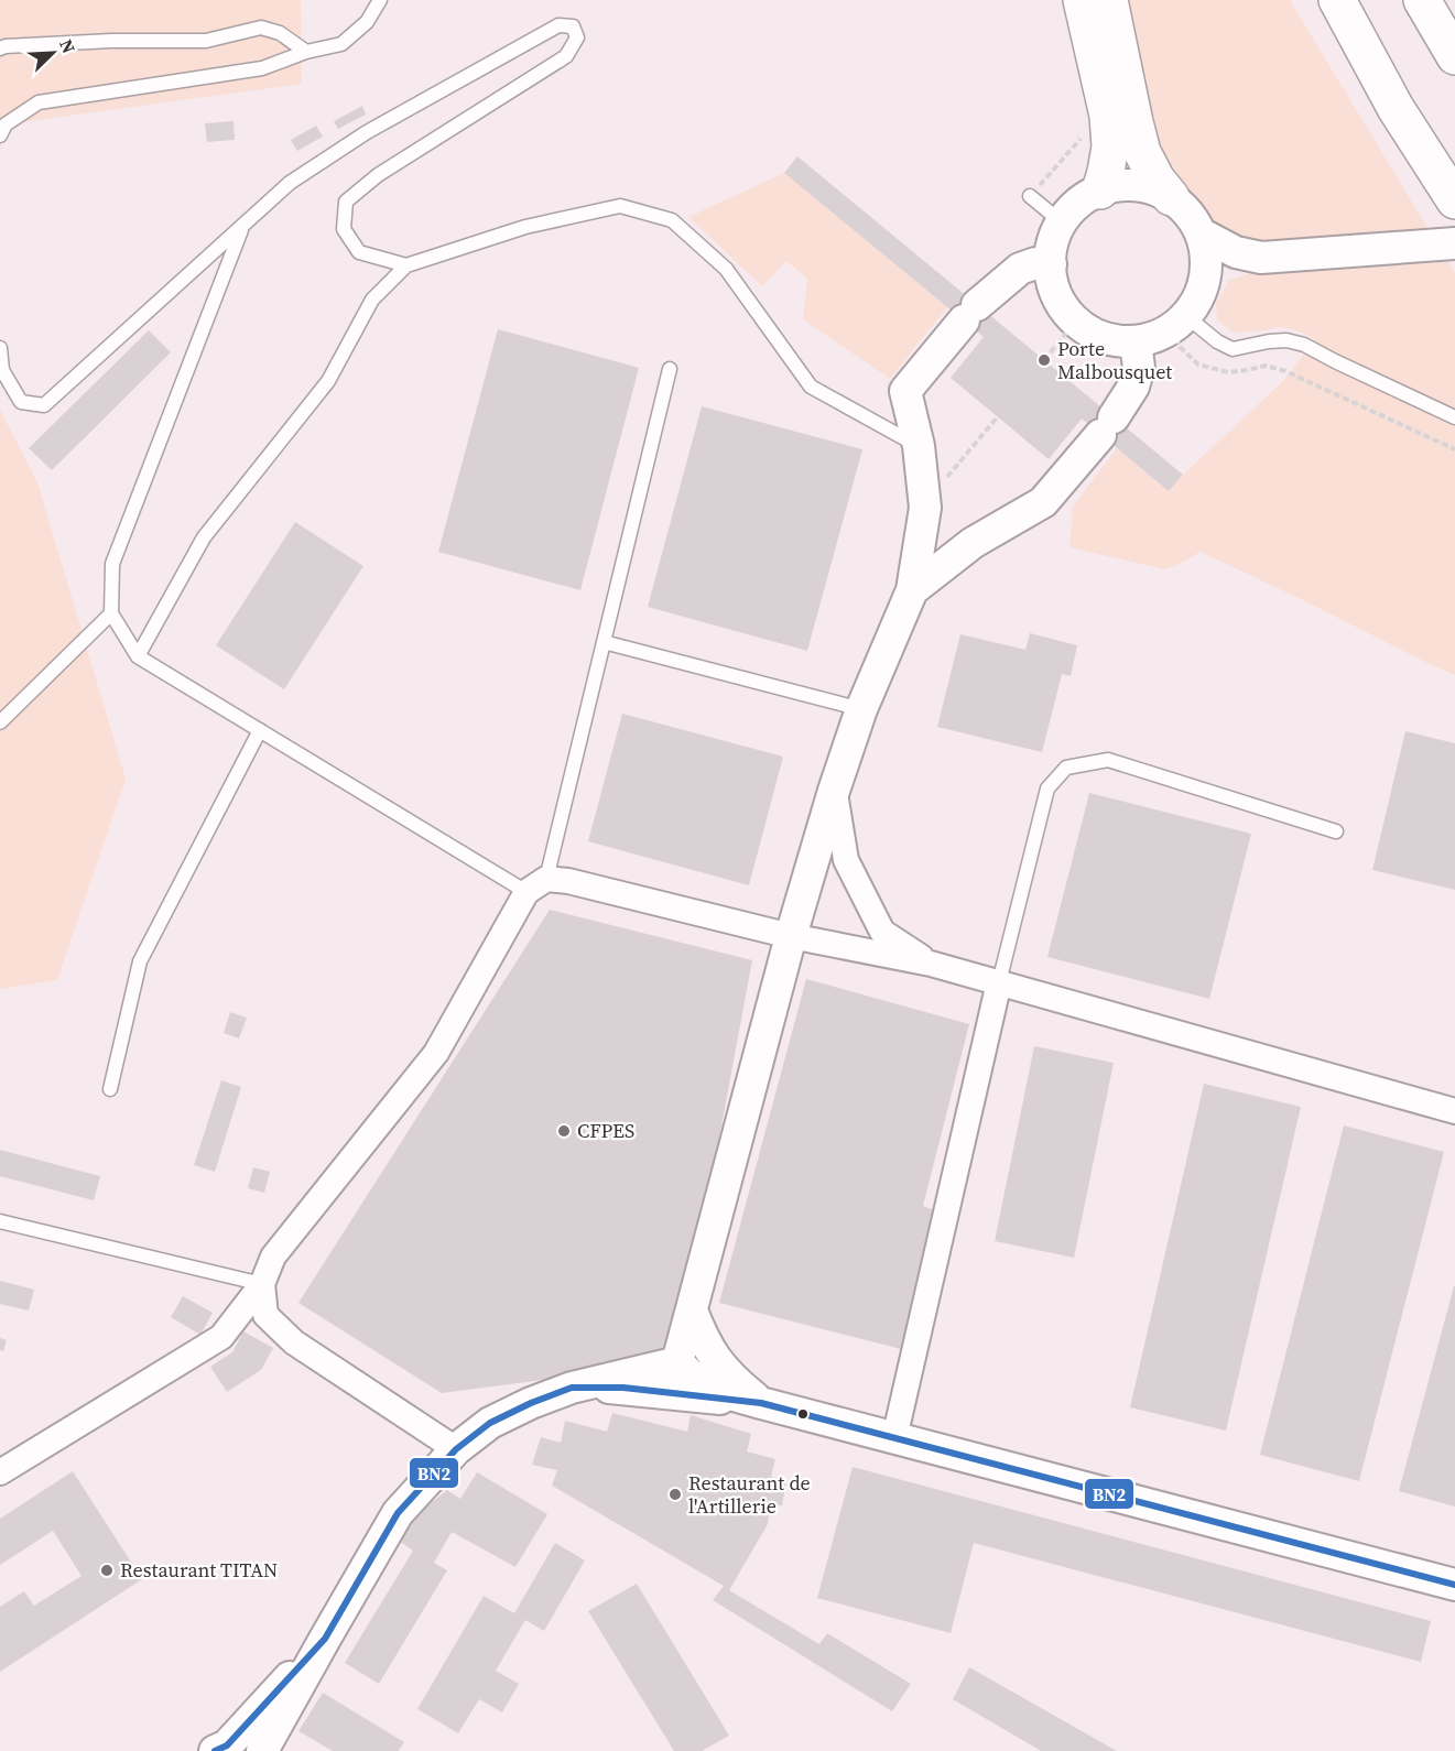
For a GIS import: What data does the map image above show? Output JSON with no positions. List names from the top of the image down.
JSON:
{
  "places": [
    "Porte Malbousquet",
    "CFPES",
    "Restaurant de l'Artillerie",
    "Restaurant TITAN"
  ],
  "lines": ["transit line BN2"],
  "north": "top right"
}
